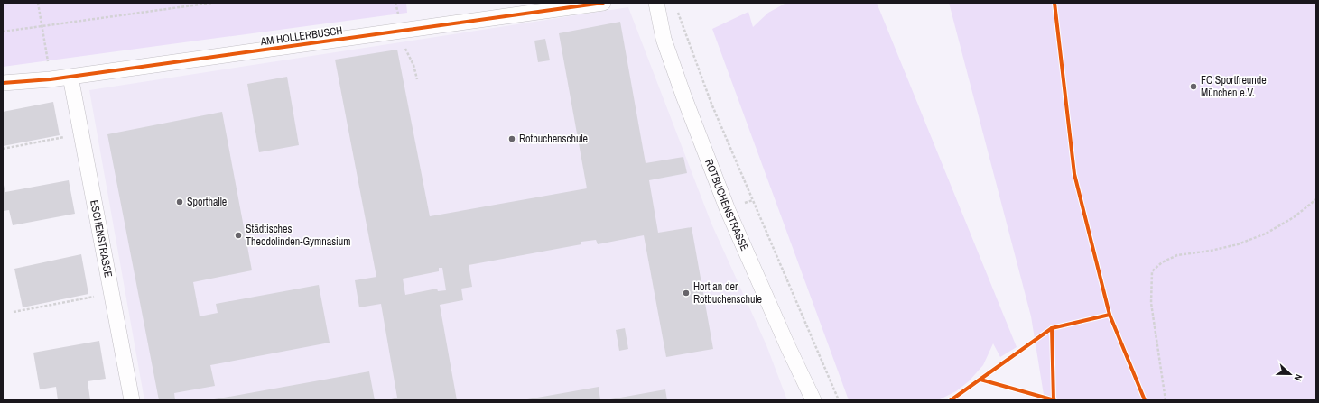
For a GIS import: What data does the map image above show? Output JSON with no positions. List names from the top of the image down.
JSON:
{
  "streets": {
    "street": ["AM HOLLERBUSCH", "ROTBUCHENSTRASSE", "ESCHENSTRASSE"]
  },
  "crossings": [
    ["AM HOLLERBUSCH", "ESCHENSTRASSE"]
  ],
  "places": [
    "FC Sportfreunde München e.V.",
    "Rotbuchenschule",
    "Sporthalle",
    "Städtisches Theodolinden-Gymnasium",
    "Hort an der Rotbuchenschule"
  ],
  "north": "right"
}
